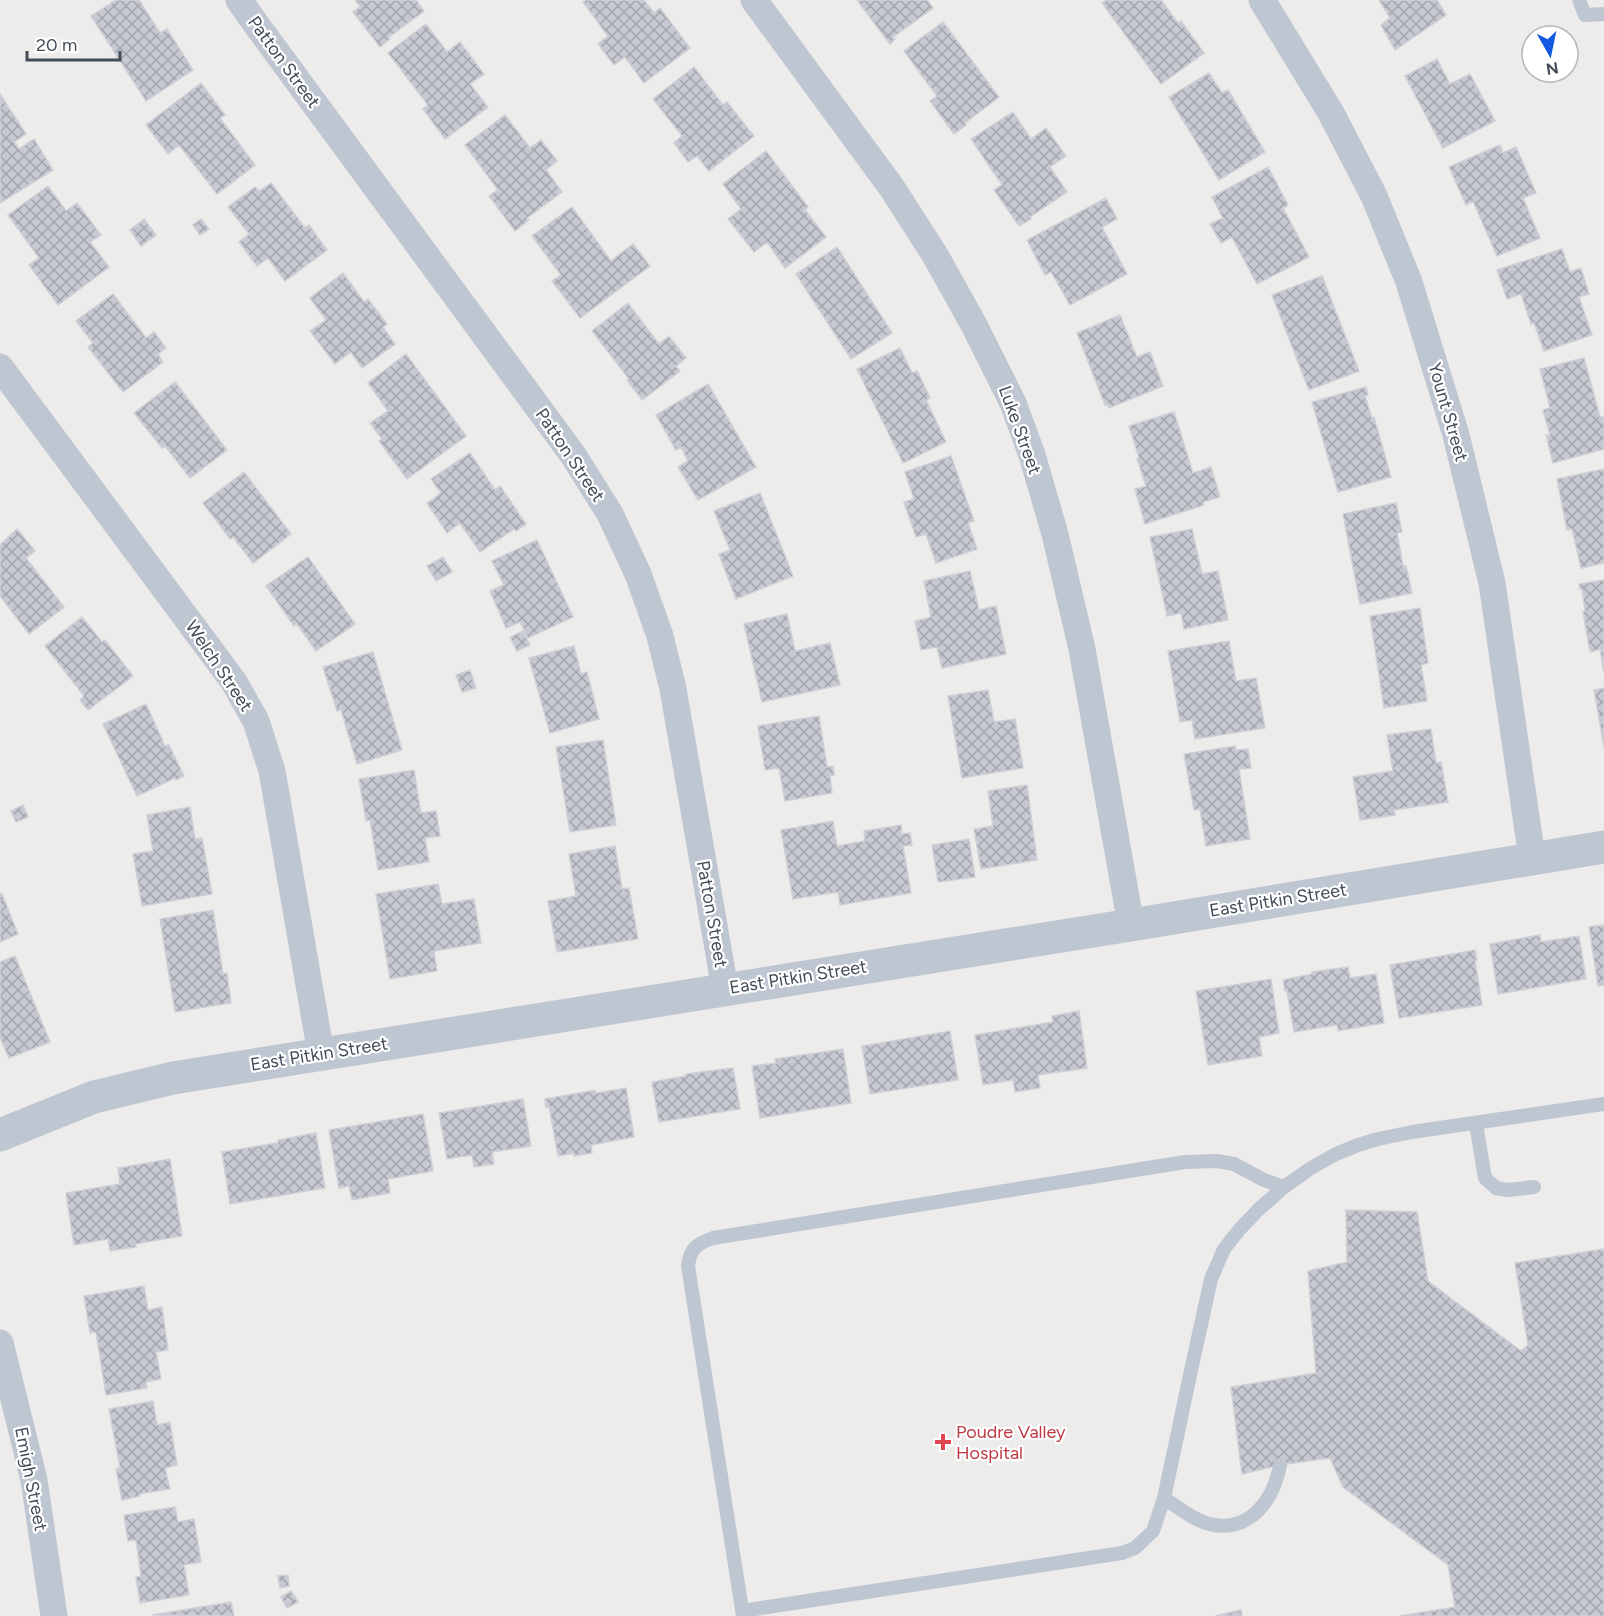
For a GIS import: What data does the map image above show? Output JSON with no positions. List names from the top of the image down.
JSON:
{
  "streets": {
    "street": [
      "Patton Street",
      "Yount Street",
      "Luke Street",
      "Welch Street",
      "East Pitkin Street",
      "Emigh Street"
    ]
  },
  "crossings": [
    ["Patton Street", "East Pitkin Street"],
    ["Yount Street", "East Pitkin Street"],
    ["Luke Street", "East Pitkin Street"],
    ["Welch Street", "East Pitkin Street"]
  ],
  "places": {
    "health": ["Poudre Valley Hospital"]
  },
  "scale_bar": "20 m",
  "north": "bottom"
}
